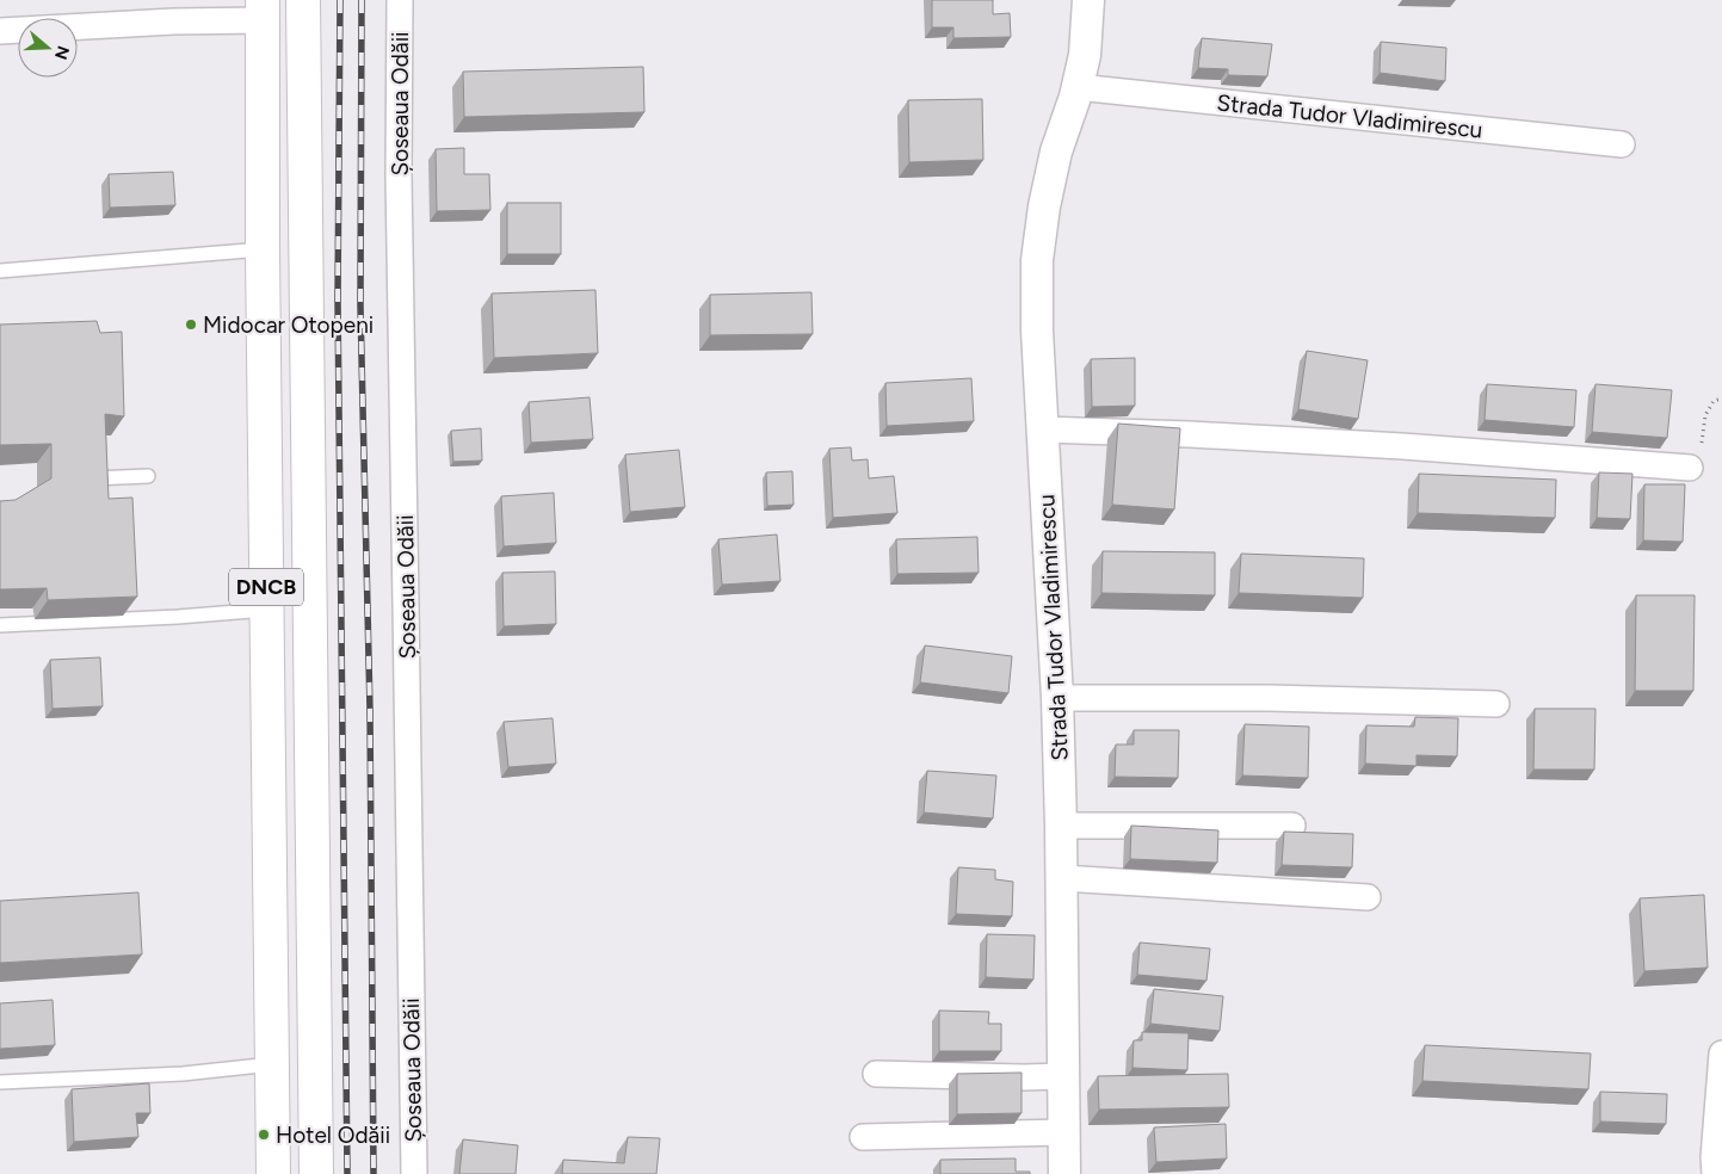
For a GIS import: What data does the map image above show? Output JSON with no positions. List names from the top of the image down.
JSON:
{
  "streets": {
    "main road": ["DNCB"],
    "street": ["Șoseaua Odăii", "Strada Tudor Vladimirescu"]
  },
  "places": ["Midocar Otopeni", "Hotel Odăii"],
  "north": "right"
}
